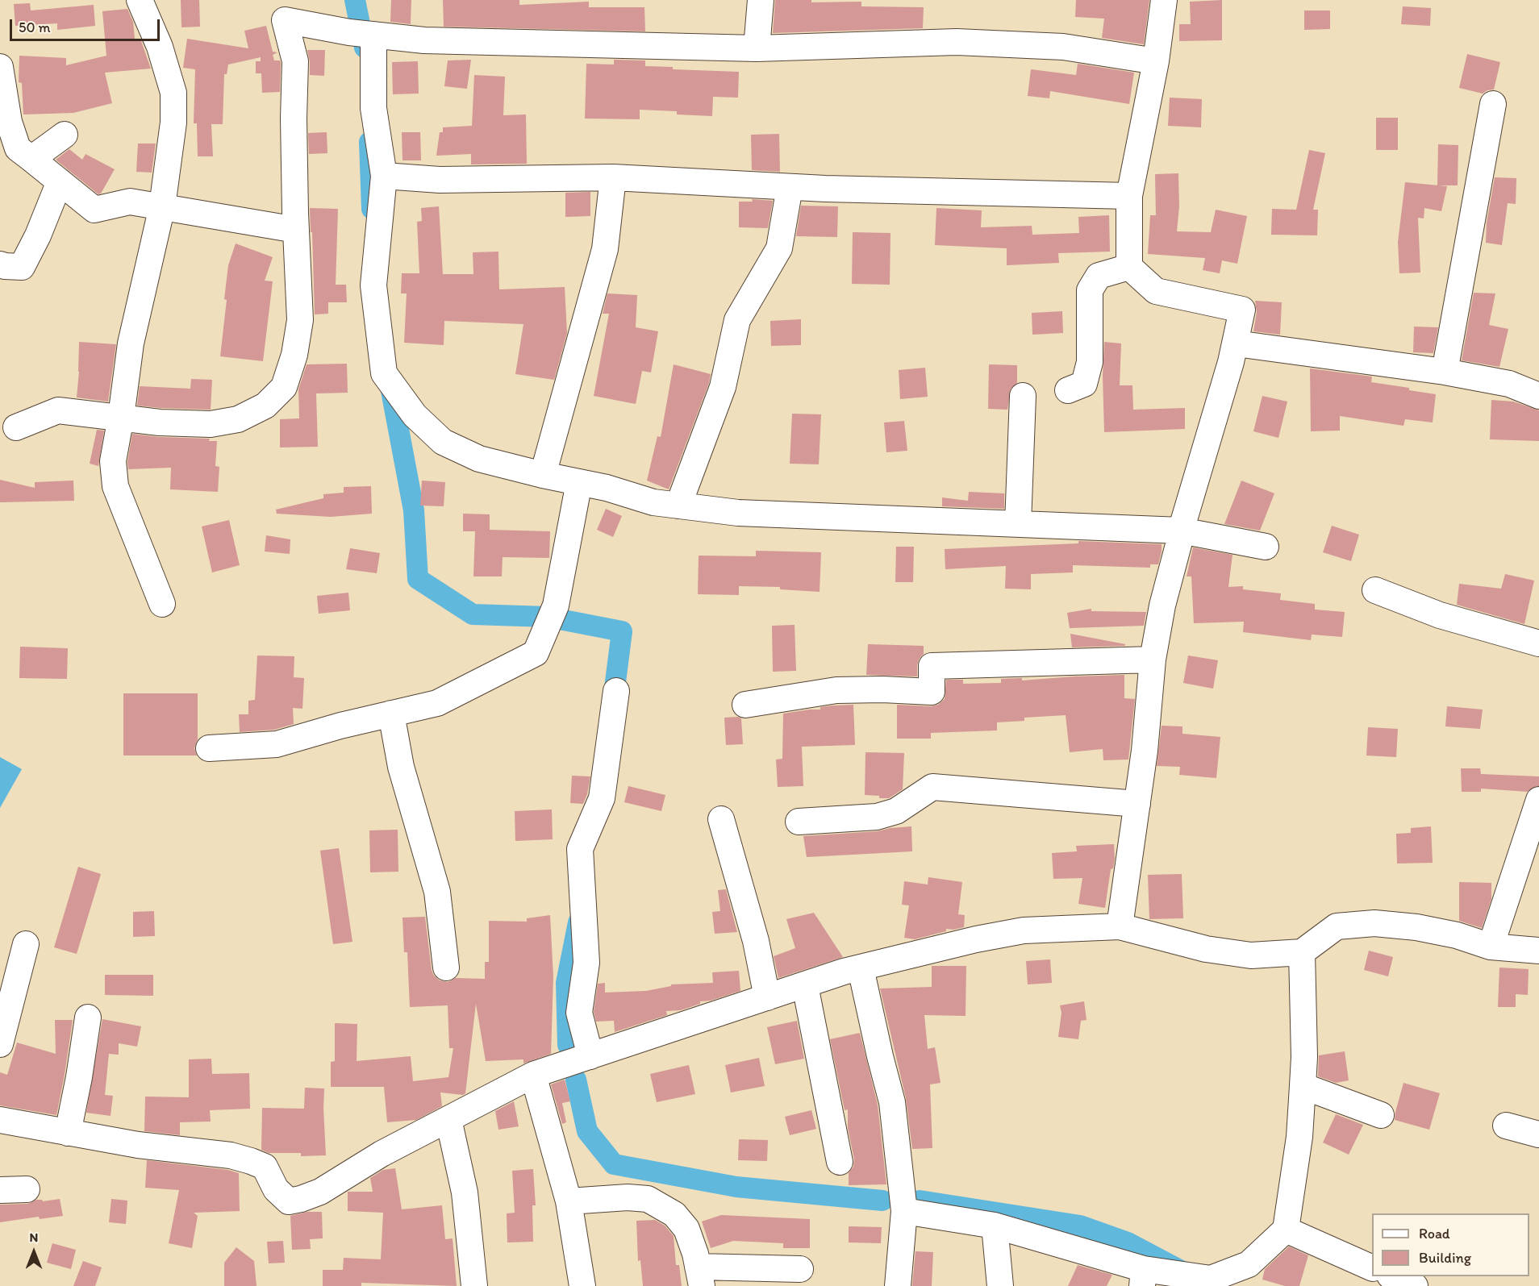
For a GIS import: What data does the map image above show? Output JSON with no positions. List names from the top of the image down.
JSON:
{
  "legend": ["Road", "Building"],
  "scale_bar": "50 m",
  "north": "top"
}
